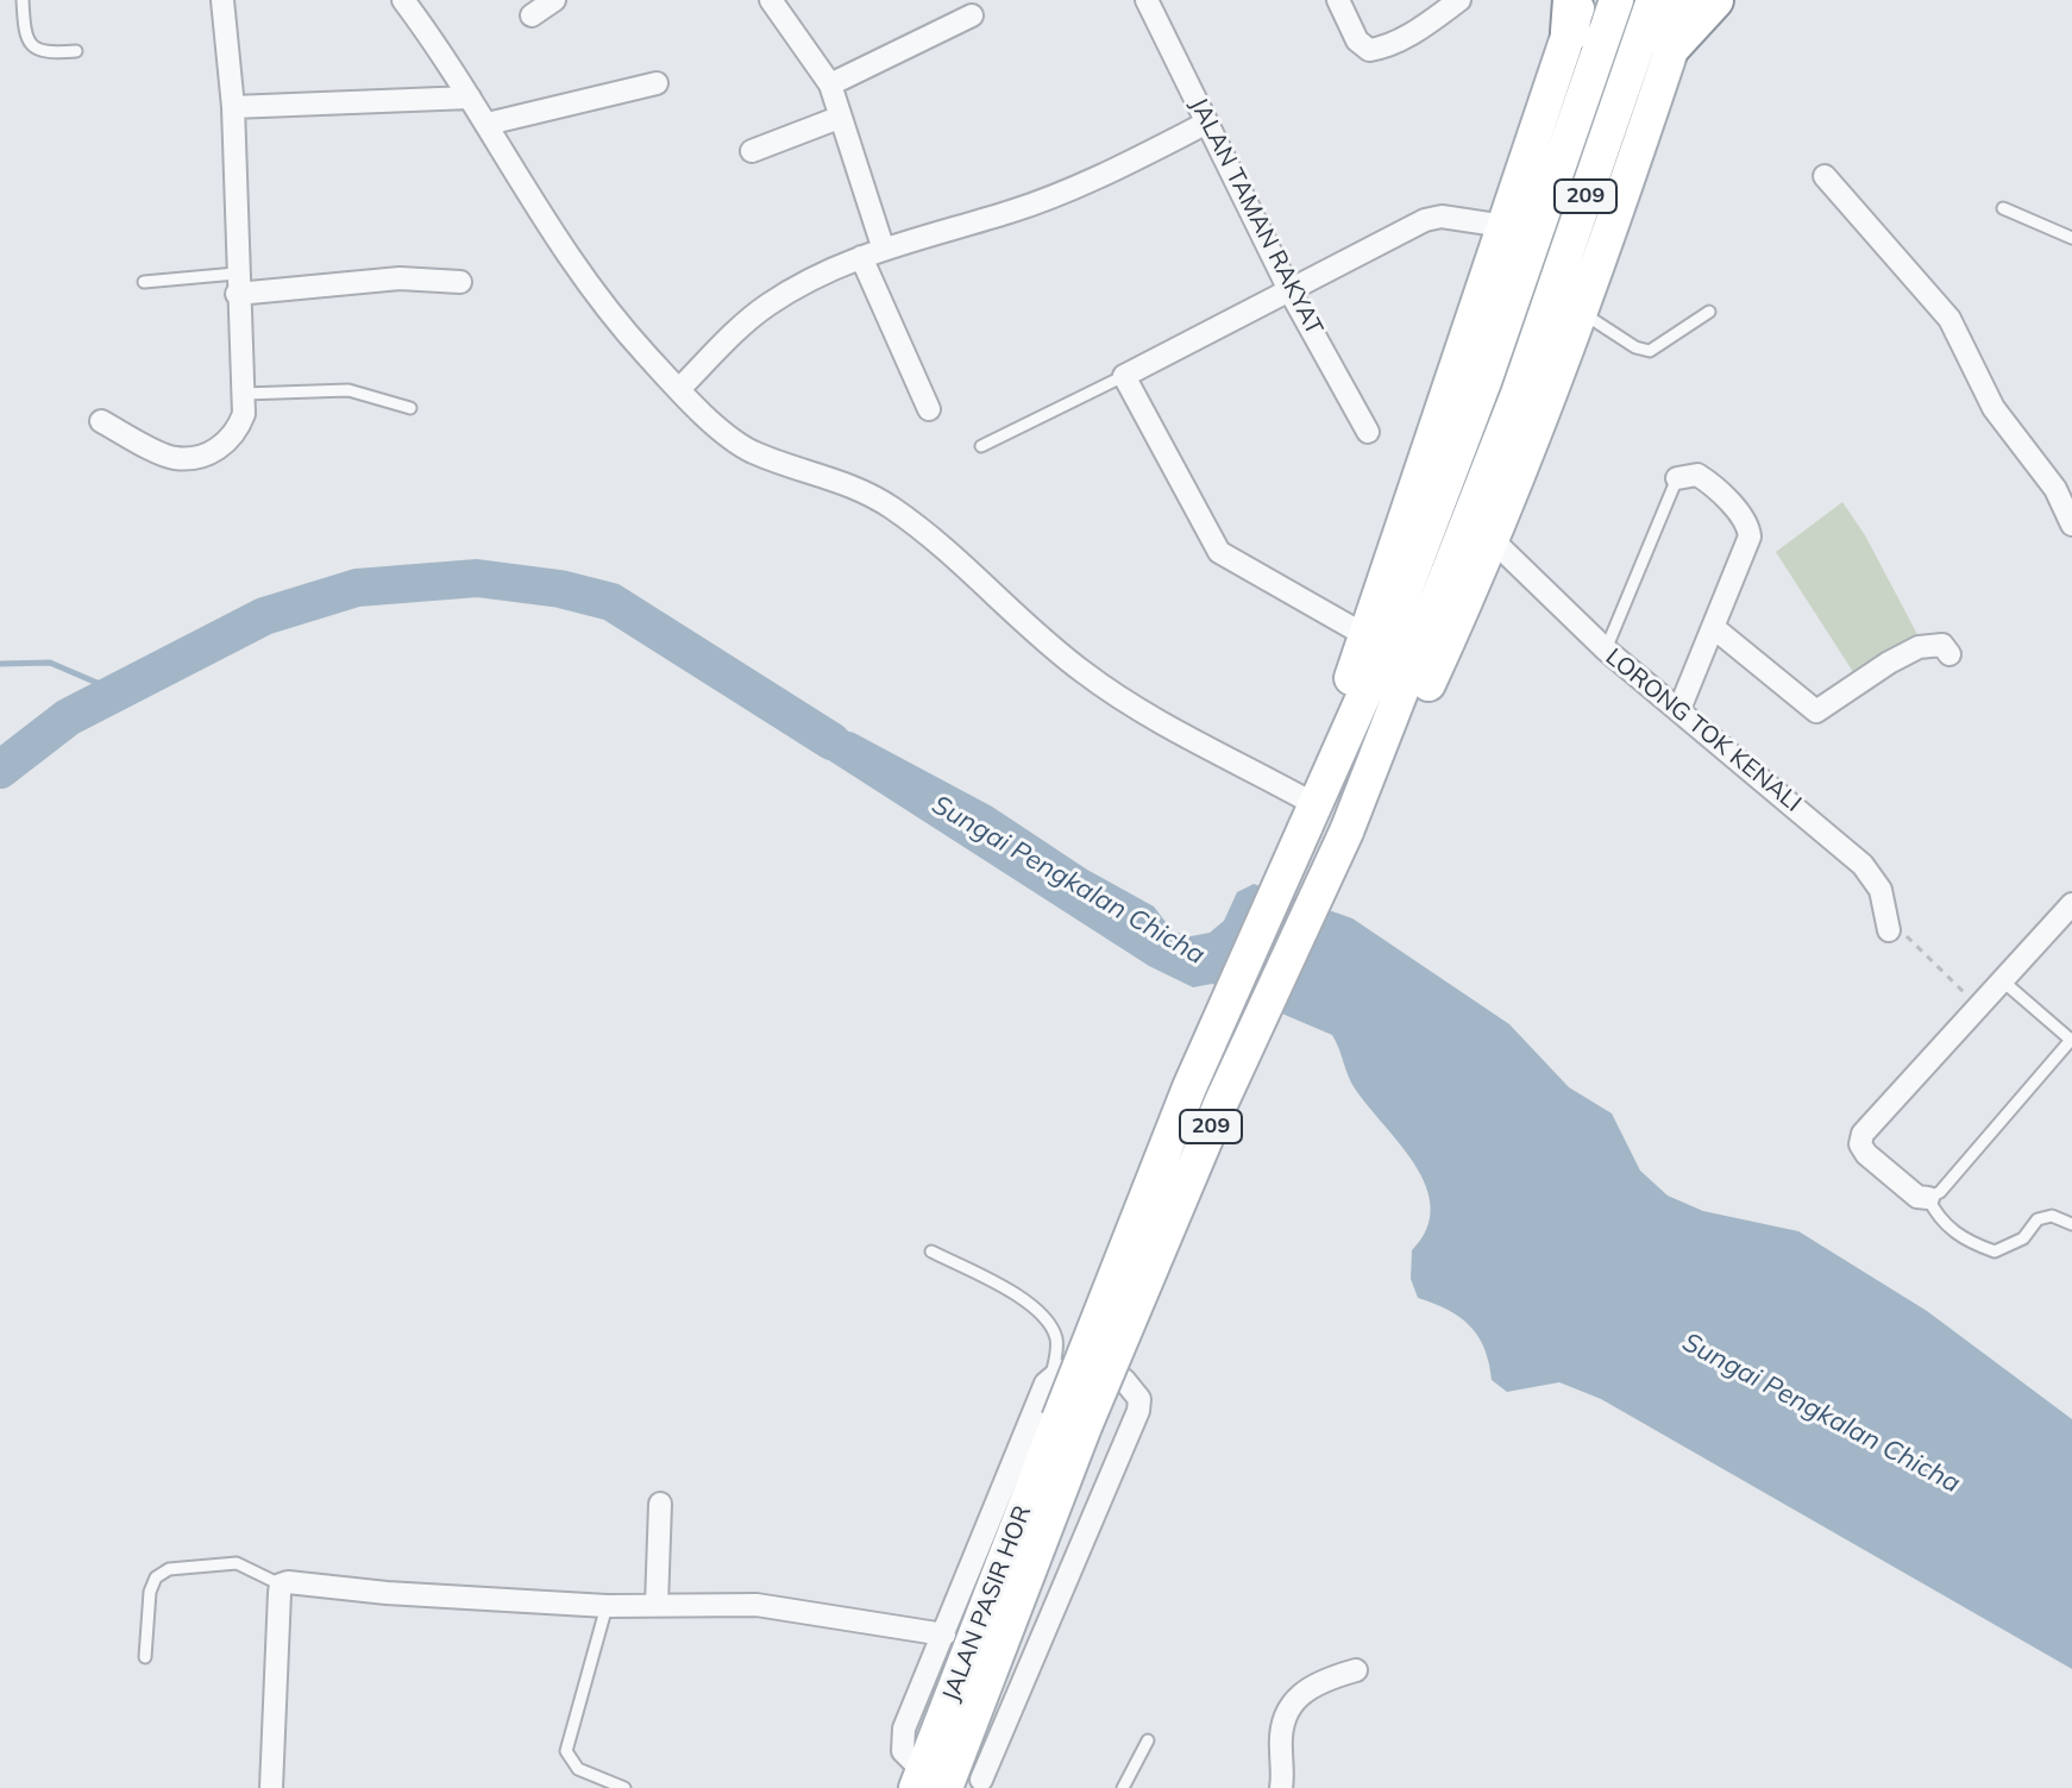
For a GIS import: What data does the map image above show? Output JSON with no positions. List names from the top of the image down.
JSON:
{
  "streets": {
    "main road": ["209", "JALAN PASIR HOR"],
    "street": ["JALAN TAMAN RAKYAT", "LORONG TOK KENALI"]
  },
  "crossings": [
    ["209", "JALAN PASIR HOR"]
  ],
  "water": ["Sungai Pengkalan Chicha"]
}
